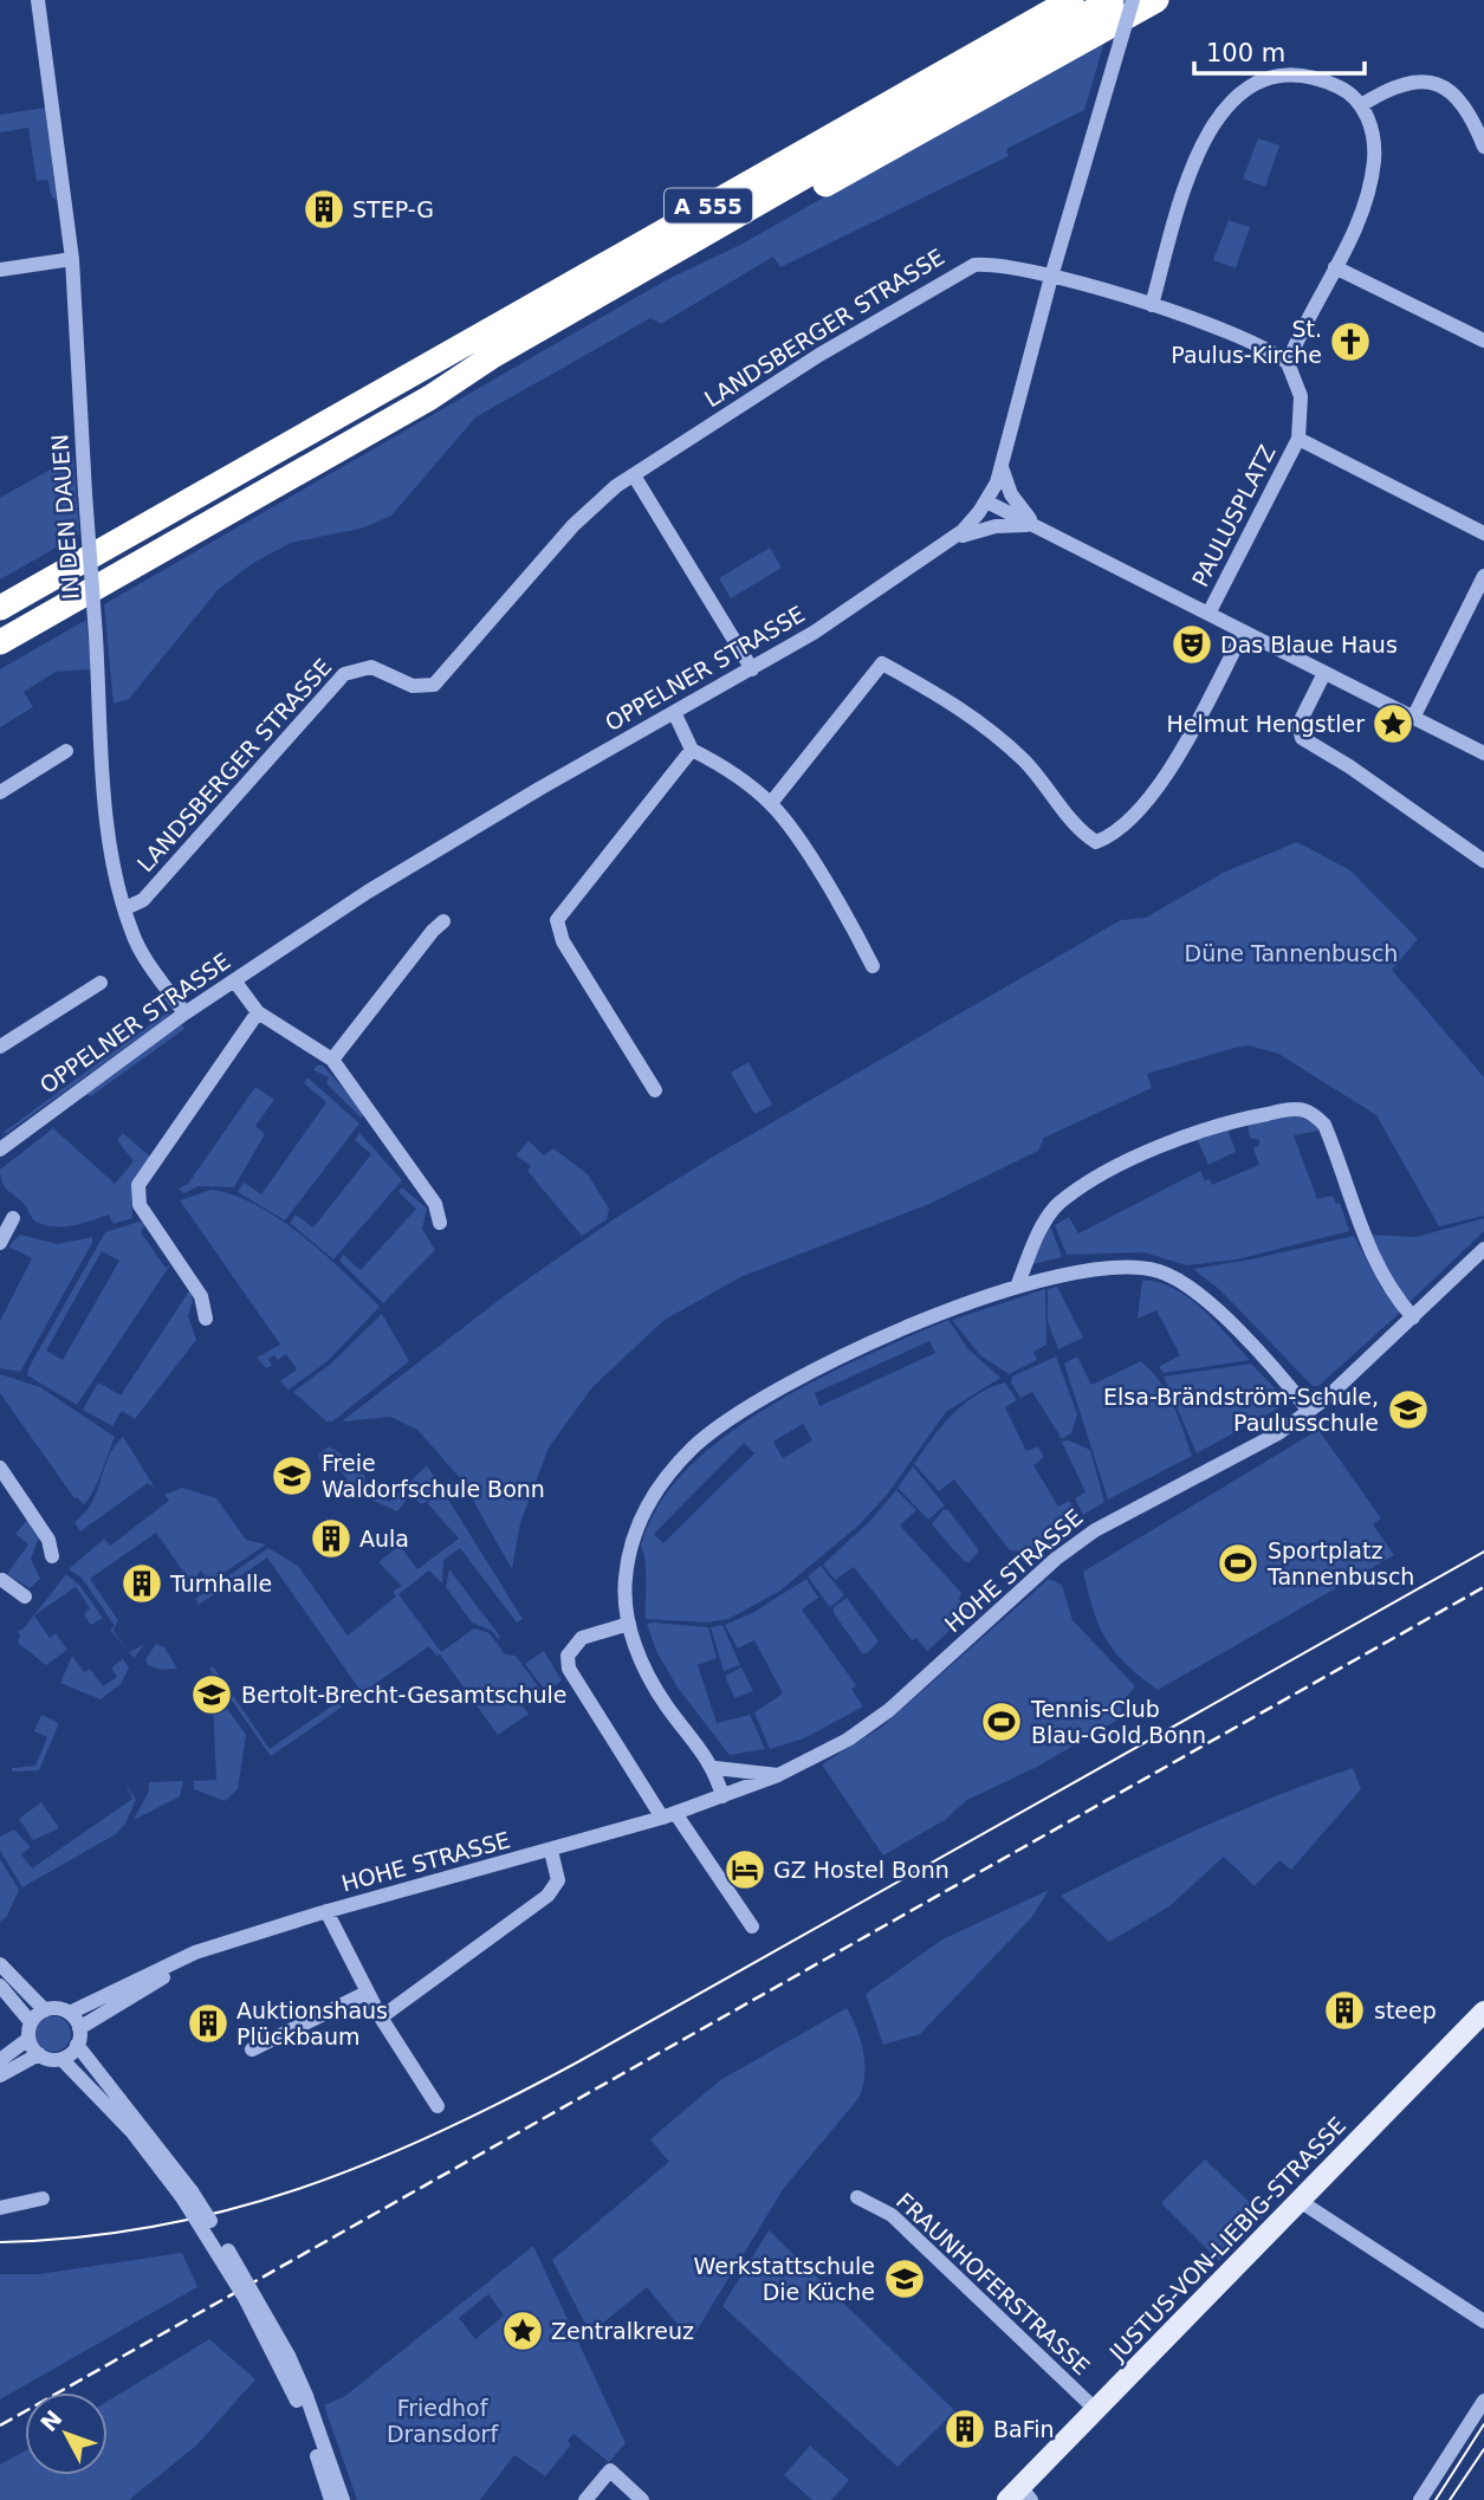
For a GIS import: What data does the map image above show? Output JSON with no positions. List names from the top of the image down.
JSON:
{
  "streets": {
    "highway": ["A 555"],
    "main road": ["JUSTUS-VON-LIEBIG-STRASSE"],
    "street": [
      "LANDSBERGER STRASSE",
      "PAULUSPLATZ",
      "IN DEN DAUEN",
      "OPPELNER STRASSE",
      "HOHE STRASSE",
      "FRAUNHOFERSTRASSE"
    ]
  },
  "crossings": [
    ["LANDSBERGER STRASSE", "IN DEN DAUEN"],
    ["LANDSBERGER STRASSE", "OPPELNER STRASSE"],
    ["IN DEN DAUEN", "OPPELNER STRASSE"],
    ["JUSTUS-VON-LIEBIG-STRASSE", "FRAUNHOFERSTRASSE"]
  ],
  "parks": ["Düne Tannenbusch", "Friedhof Dransdorf"],
  "places": {
    "building": [
      "STEP-G",
      "Aula",
      "Turnhalle",
      "steep",
      "Auktionshaus Plückbaum",
      "BaFin"
    ],
    "church": ["St. Paulus-Kirche"],
    "theatre": ["Das Blaue Haus"],
    "place": ["Helmut Hengstler", "Zentralkreuz"],
    "school or university": [
      "Elsa-Brändström-Schule, Paulusschule",
      "Freie Waldorfschule Bonn",
      "Bertolt-Brecht-Gesamtschule",
      "Werkstattschule Die Küche"
    ],
    "sports": ["Sportplatz Tannenbusch", "Tennis-Club Blau-Gold Bonn"],
    "hotel": ["GZ Hostel Bonn"]
  },
  "scale_bar": "100 m",
  "north": "top left"
}
